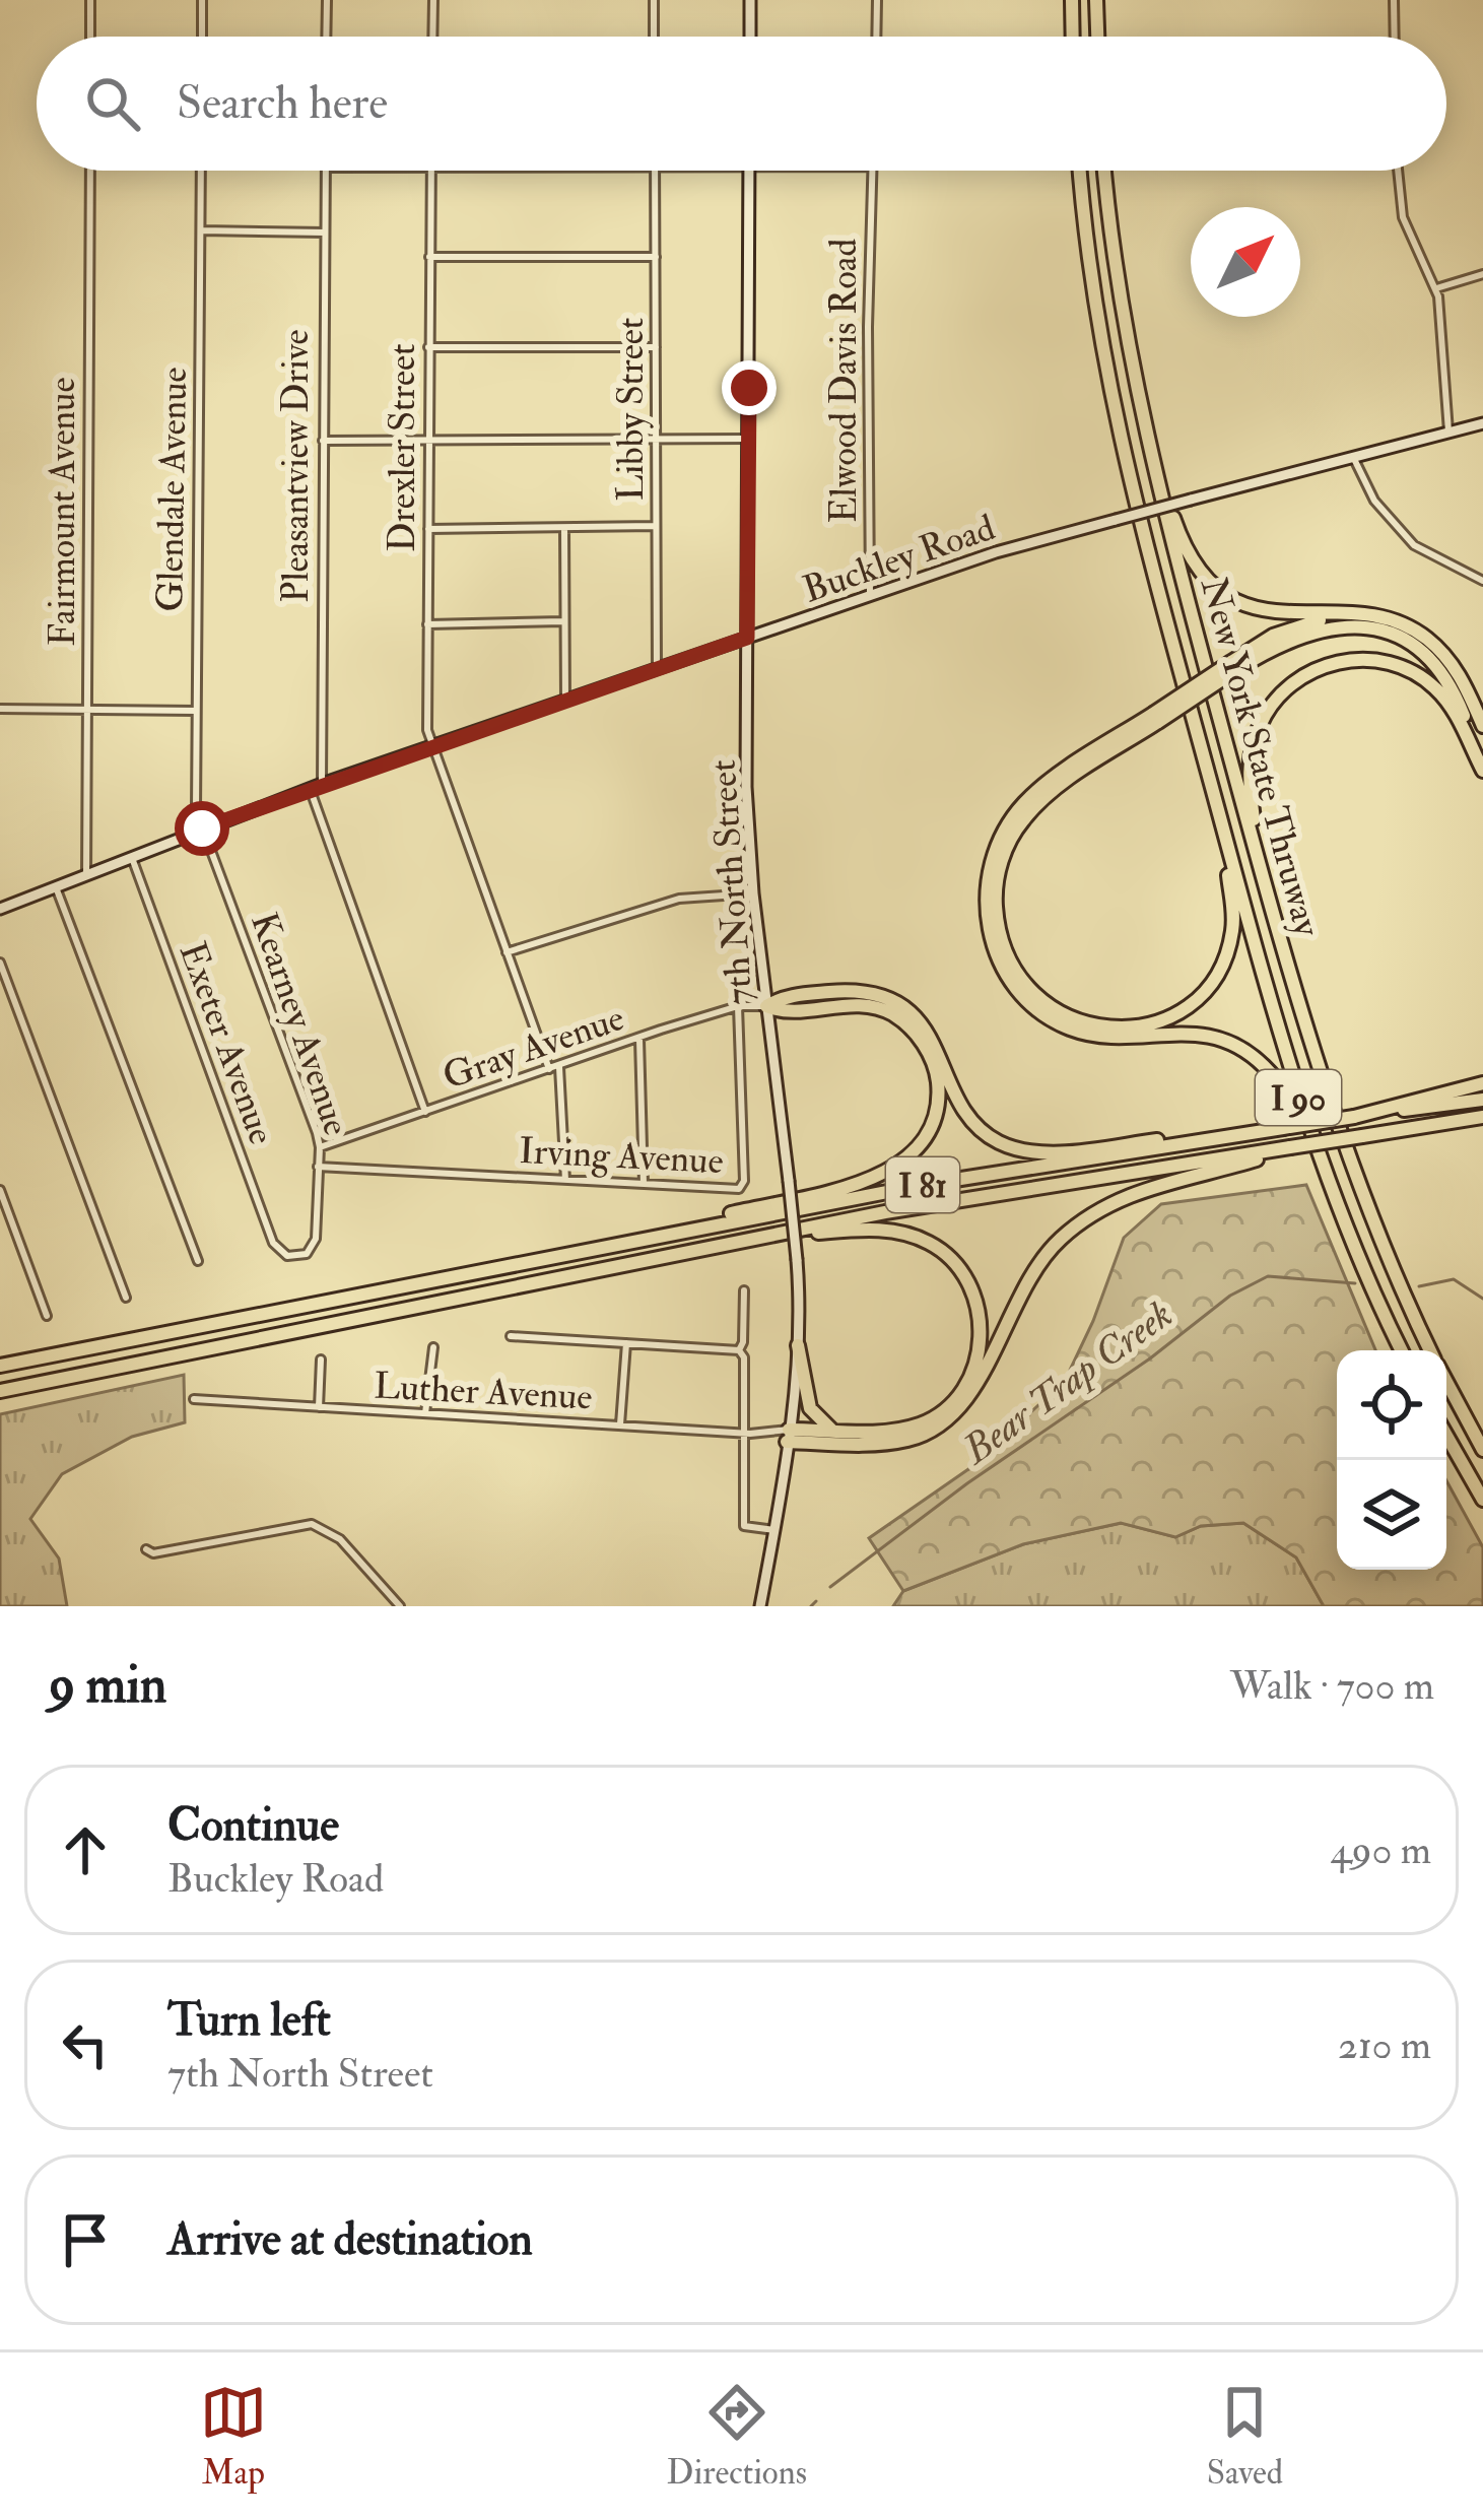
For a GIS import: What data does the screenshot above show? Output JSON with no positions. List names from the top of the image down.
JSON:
{
  "streets": {
    "highway": ["New York State Thruway", "I 90", "I 81"],
    "street": [
      "Elwood Davis Road",
      "Libby Street",
      "Drexler Street",
      "Pleasantview Drive",
      "Glendale Avenue",
      "Fairmount Avenue",
      "Buckley Road",
      "7th North Street",
      "Kearney Avenue",
      "Exeter Avenue",
      "Gray Avenue",
      "Irving Avenue",
      "Luther Avenue"
    ]
  },
  "crossings": [
    ["Elwood Davis Road", "Buckley Road"],
    ["Libby Street", "Buckley Road"],
    ["Drexler Street", "Buckley Road"],
    ["Drexler Street", "Gray Avenue"],
    ["Drexler Street", "Irving Avenue"],
    ["Pleasantview Drive", "Buckley Road"],
    ["Pleasantview Drive", "Gray Avenue"],
    ["Glendale Avenue", "Buckley Road"],
    ["Glendale Avenue", "Kearney Avenue"],
    ["Fairmount Avenue", "Buckley Road"],
    ["Buckley Road", "7th North Street"],
    ["Buckley Road", "Kearney Avenue"],
    ["Buckley Road", "Exeter Avenue"],
    ["7th North Street", "Gray Avenue"],
    ["7th North Street", "Luther Avenue"],
    ["Kearney Avenue", "Exeter Avenue"],
    ["Kearney Avenue", "Gray Avenue"],
    ["Kearney Avenue", "Irving Avenue"],
    ["Gray Avenue", "Irving Avenue"]
  ],
  "water": ["Bear Trap Creek"],
  "north": "top right",
  "page": {
    "search": "Search here",
    "heading": ["9 min", "Walk · 700 m"],
    "list": [
      ["Continue", "Buckley Road", "490 m"],
      ["Turn left", "7th North Street", "210 m"],
      "Arrive at destination"
    ],
    "nav": ["Map", "Directions", "Saved"]
  }
}
